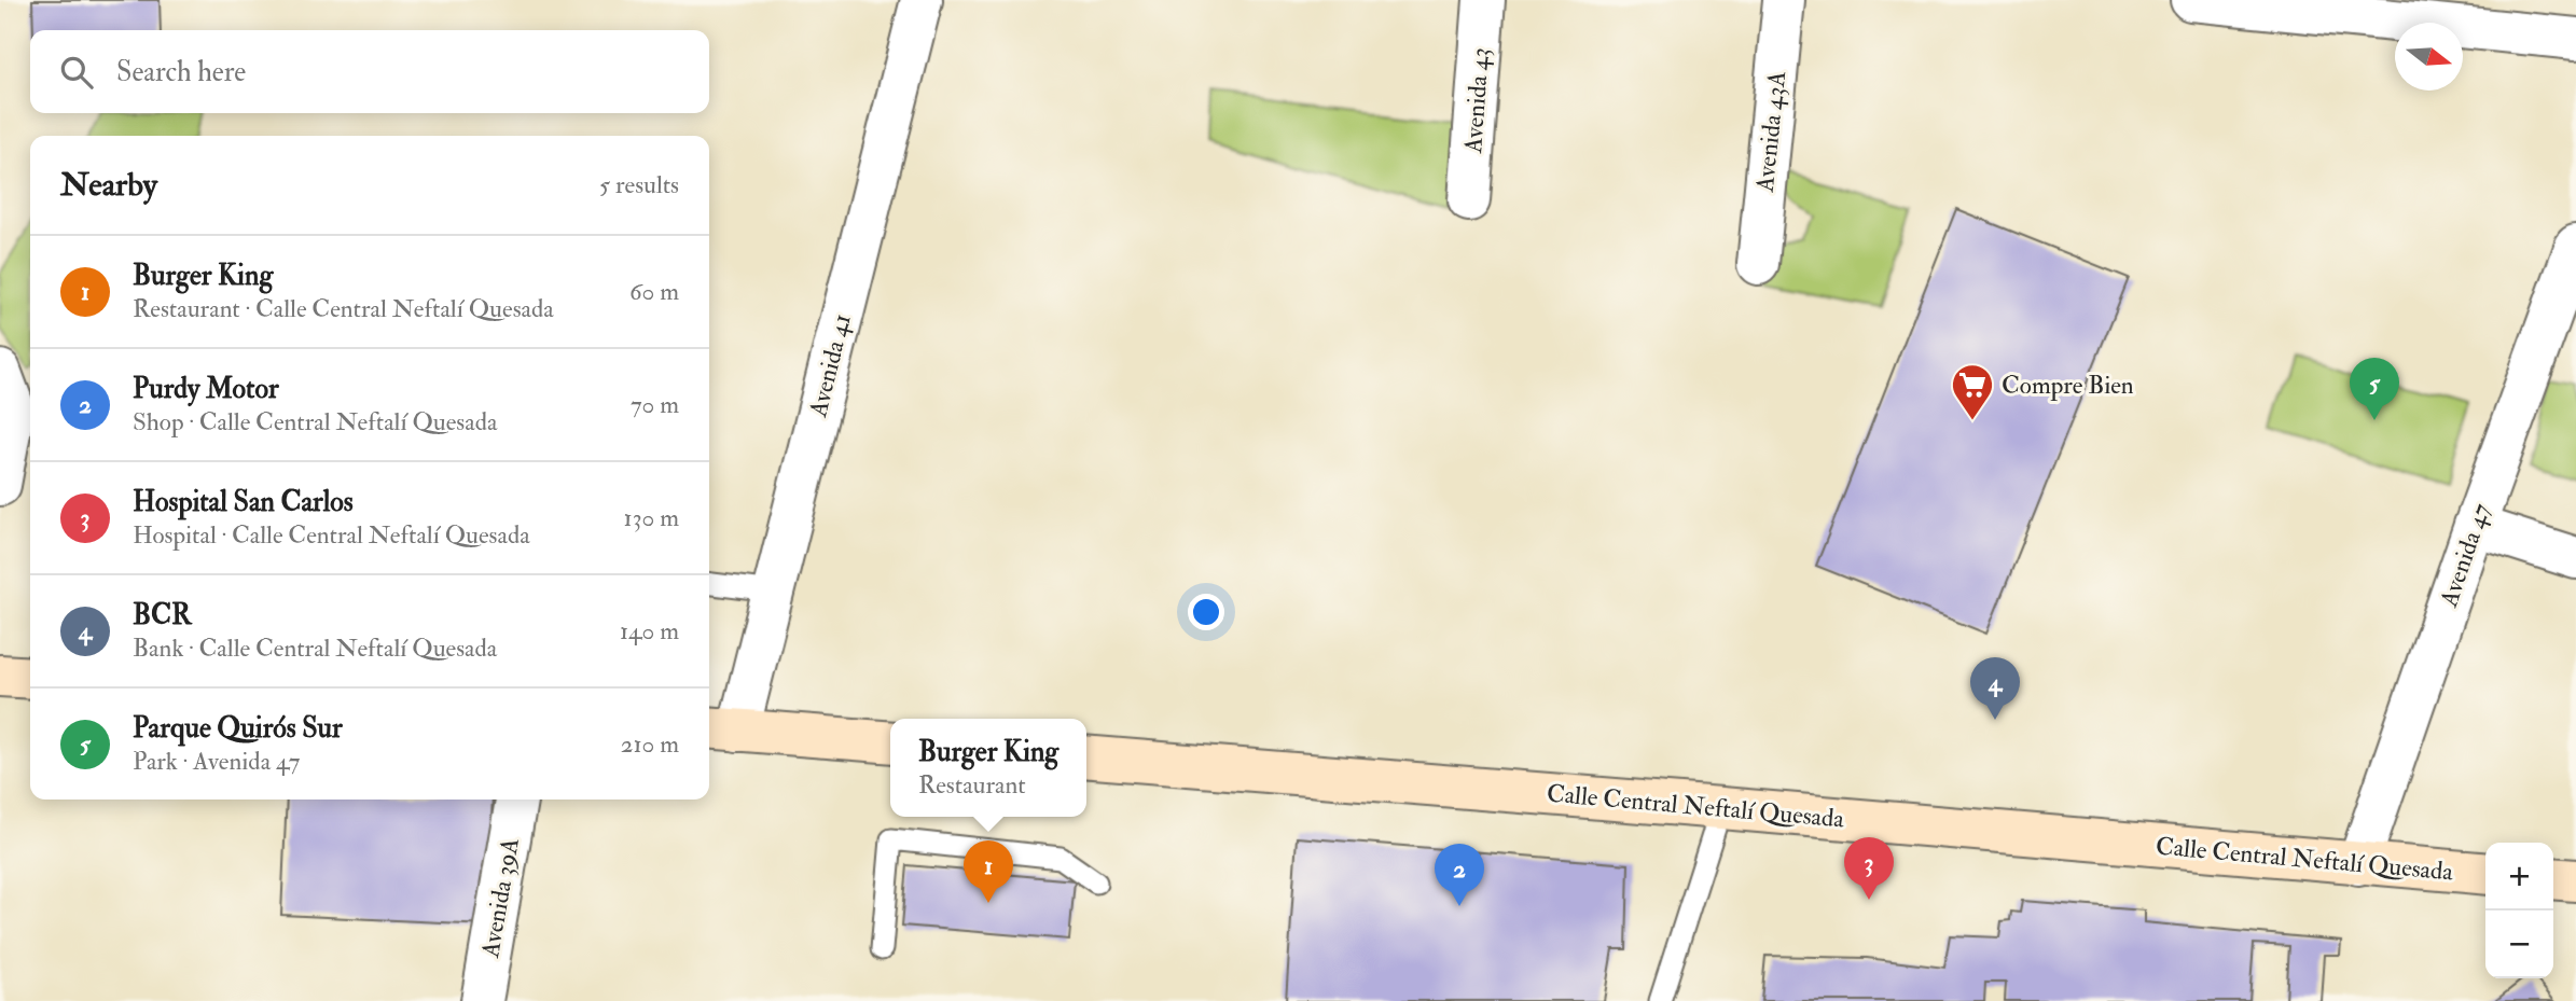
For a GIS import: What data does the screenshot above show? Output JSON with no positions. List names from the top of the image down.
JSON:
{
  "streets": {
    "main road": ["Calle Central Neftalí Quesada"],
    "street": [
      "Avenida 43",
      "Avenida 43A",
      "Avenida 41",
      "Avenida 47",
      "Avenida 39A"
    ]
  },
  "crossings": [
    ["Avenida 47", "Calle Central Neftalí Quesada"]
  ],
  "places": {
    "supermarket": ["Compre Bien"]
  },
  "north": "right",
  "page": {
    "search": "Search here",
    "heading": ["Nearby", "5 results"],
    "list": [
      {
        "mark": "1",
        "name": "Burger King",
        "note": "Restaurant · Calle Central Neftalí Quesada",
        "value": "60 m"
      },
      {
        "mark": "2",
        "name": "Purdy Motor",
        "note": "Shop · Calle Central Neftalí Quesada",
        "value": "70 m"
      },
      {
        "mark": "3",
        "name": "Hospital San Carlos",
        "note": "Hospital · Calle Central Neftalí Quesada",
        "value": "130 m"
      },
      {
        "mark": "4",
        "name": "BCR",
        "note": "Bank · Calle Central Neftalí Quesada",
        "value": "140 m"
      },
      {
        "mark": "5",
        "name": "Parque Quirós Sur",
        "note": "Park · Avenida 47",
        "value": "210 m"
      }
    ],
    "pins": [
      "5",
      "4",
      "3",
      "1",
      "2"
    ],
    "popup": ["Burger King", "Restaurant"],
    "map_buttons": ["+", "−"]
  }
}
